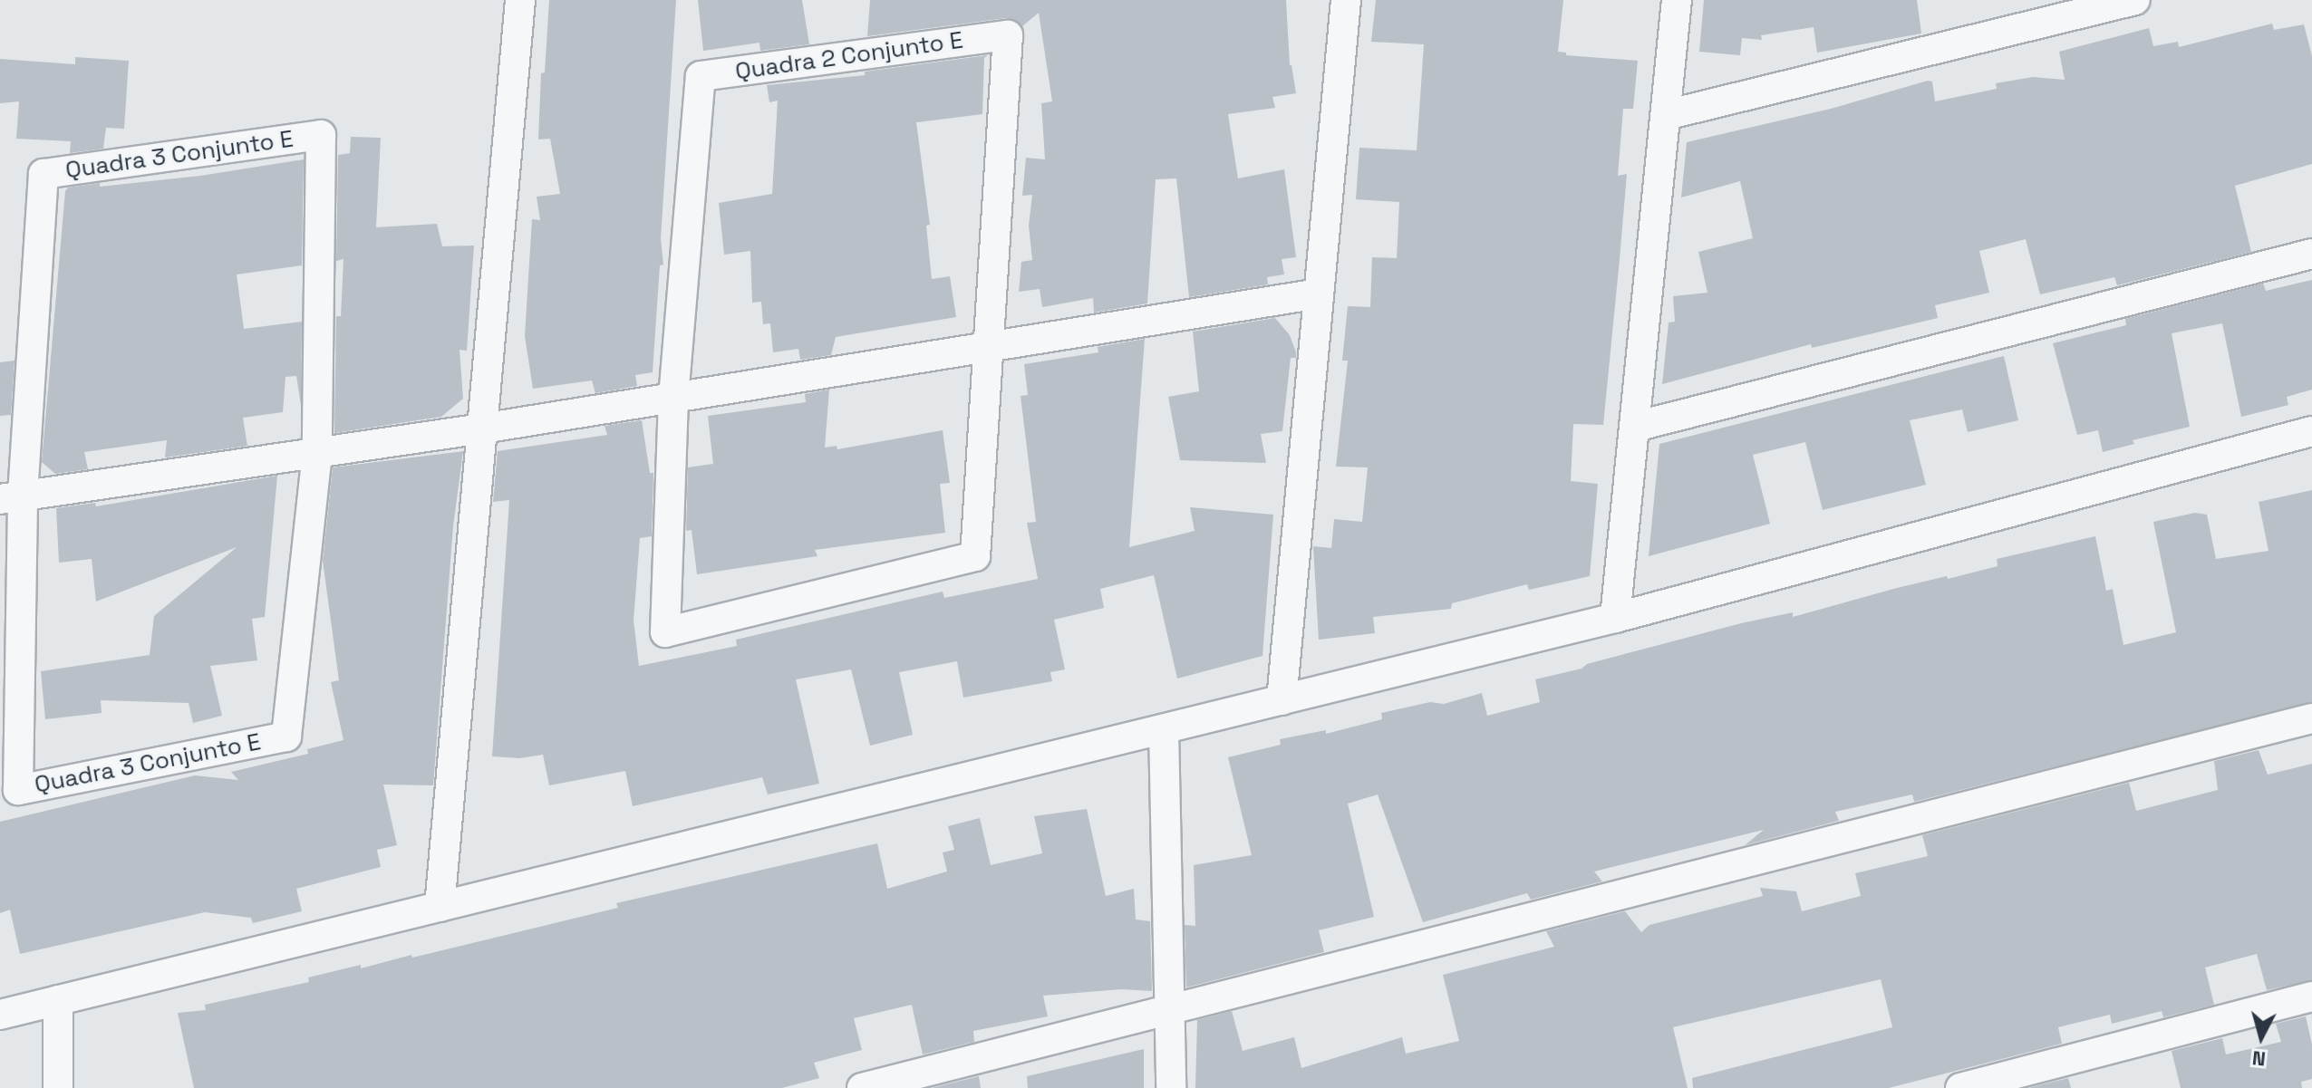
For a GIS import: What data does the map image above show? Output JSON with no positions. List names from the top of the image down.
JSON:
{
  "streets": {
    "street": ["Quadra 2 Conjunto E", "Quadra 3 Conjunto E"]
  },
  "north": "bottom"
}
